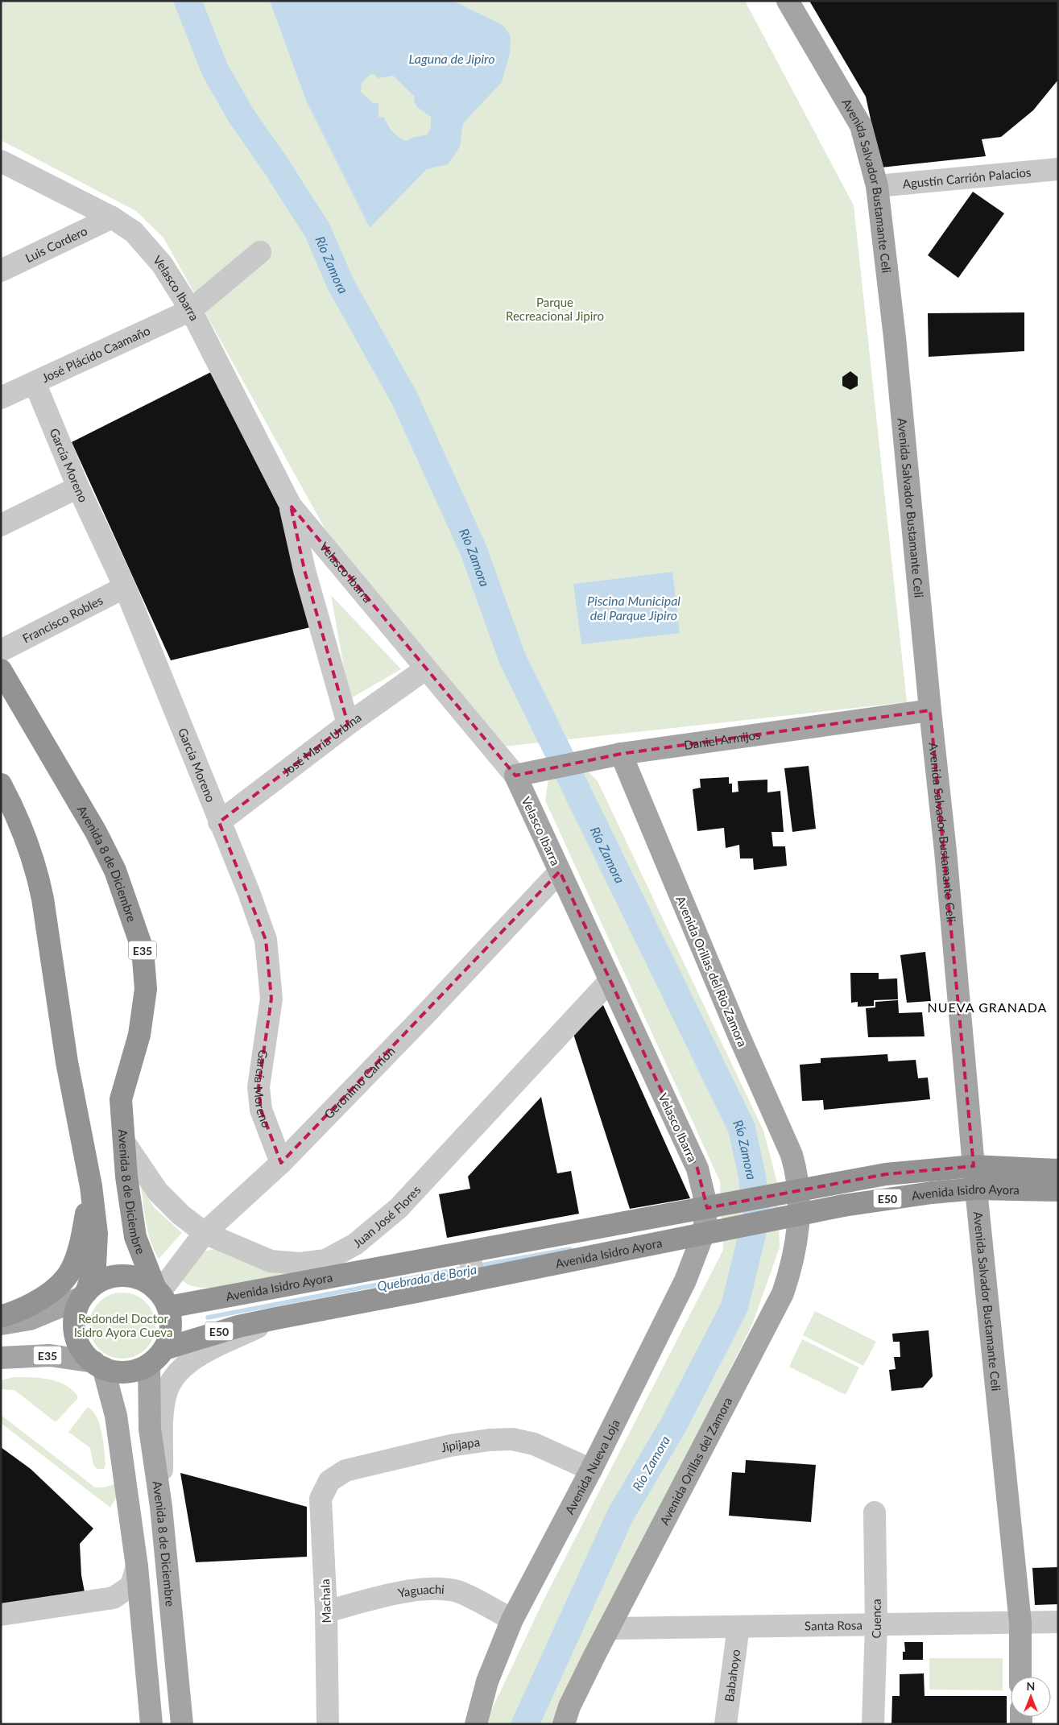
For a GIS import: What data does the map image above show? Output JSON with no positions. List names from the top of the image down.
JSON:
{
  "streets": {
    "highway": [
      "Avenida 8 de Diciembre",
      "E35",
      "Avenida Isidro Ayora",
      "E50"
    ],
    "main road": [
      "Avenida Salvador Bustamante Celi",
      "Velasco Ibarra",
      "Daniel Armijos",
      "Avenida Orillas del Rio Zamora",
      "Avenida Orillas del Zamora",
      "Avenida Nueva Loja"
    ],
    "street": [
      "Agustín Carrión Palacios",
      "Luis Cordero",
      "José Plácido Caamaño",
      "García Moreno",
      "Francisco Robles",
      "José María Urbina",
      "Geronimo Carrión",
      "Juan José Flores",
      "Jipijapa",
      "Yaguachi",
      "Machala",
      "Cuenca",
      "Santa Rosa",
      "Babahoyo"
    ]
  },
  "crossings": [
    ["Agustín Carrión Palacios", "Avenida Salvador Bustamante Celi"],
    ["Avenida Salvador Bustamante Celi", "Daniel Armijos"],
    ["Avenida Salvador Bustamante Celi", "Avenida Isidro Ayora"],
    ["Avenida Salvador Bustamante Celi", "Santa Rosa"],
    ["Luis Cordero", "Velasco Ibarra"],
    ["Velasco Ibarra", "José Plácido Caamaño"],
    ["Velasco Ibarra", "Daniel Armijos"],
    ["Velasco Ibarra", "José María Urbina"],
    ["Velasco Ibarra", "Geronimo Carrión"],
    ["Velasco Ibarra", "Avenida Isidro Ayora"],
    ["Velasco Ibarra", "Juan José Flores"],
    ["Velasco Ibarra", "Avenida Nueva Loja"],
    ["José Plácido Caamaño", "García Moreno"],
    ["García Moreno", "Francisco Robles"],
    ["García Moreno", "José María Urbina"],
    ["García Moreno", "Geronimo Carrión"],
    ["Daniel Armijos", "Avenida Orillas del Rio Zamora"],
    ["Avenida 8 de Diciembre", "E35"],
    ["Avenida 8 de Diciembre", "Geronimo Carrión"],
    ["Avenida 8 de Diciembre", "Avenida Isidro Ayora"],
    ["Avenida 8 de Diciembre", "Juan José Flores"],
    ["E35", "Geronimo Carrión"],
    ["E35", "Avenida Isidro Ayora"],
    ["Avenida Orillas del Rio Zamora", "Avenida Isidro Ayora"],
    ["Avenida Orillas del Rio Zamora", "Avenida Orillas del Zamora"],
    ["Geronimo Carrión", "Avenida Isidro Ayora"],
    ["Geronimo Carrión", "Juan José Flores"],
    ["Avenida Isidro Ayora", "Avenida Orillas del Zamora"],
    ["Avenida Isidro Ayora", "Avenida Nueva Loja"],
    ["Jipijapa", "Avenida Nueva Loja"],
    ["Jipijapa", "Machala"],
    ["Avenida Orillas del Zamora", "Santa Rosa"],
    ["Avenida Nueva Loja", "Yaguachi"],
    ["Yaguachi", "Machala"],
    ["Cuenca", "Santa Rosa"],
    ["Santa Rosa", "Babahoyo"]
  ],
  "districts": ["NUEVA GRANADA"],
  "water": [
    "Laguna de Jipiro",
    "Río Zamora",
    "Piscina Municipal del Parque Jipiro",
    "Quebrada de Borja"
  ],
  "parks": ["Parque Recreacional Jipiro", "Redondel Doctor Isidro Ayora Cueva"],
  "north": "top"
}
